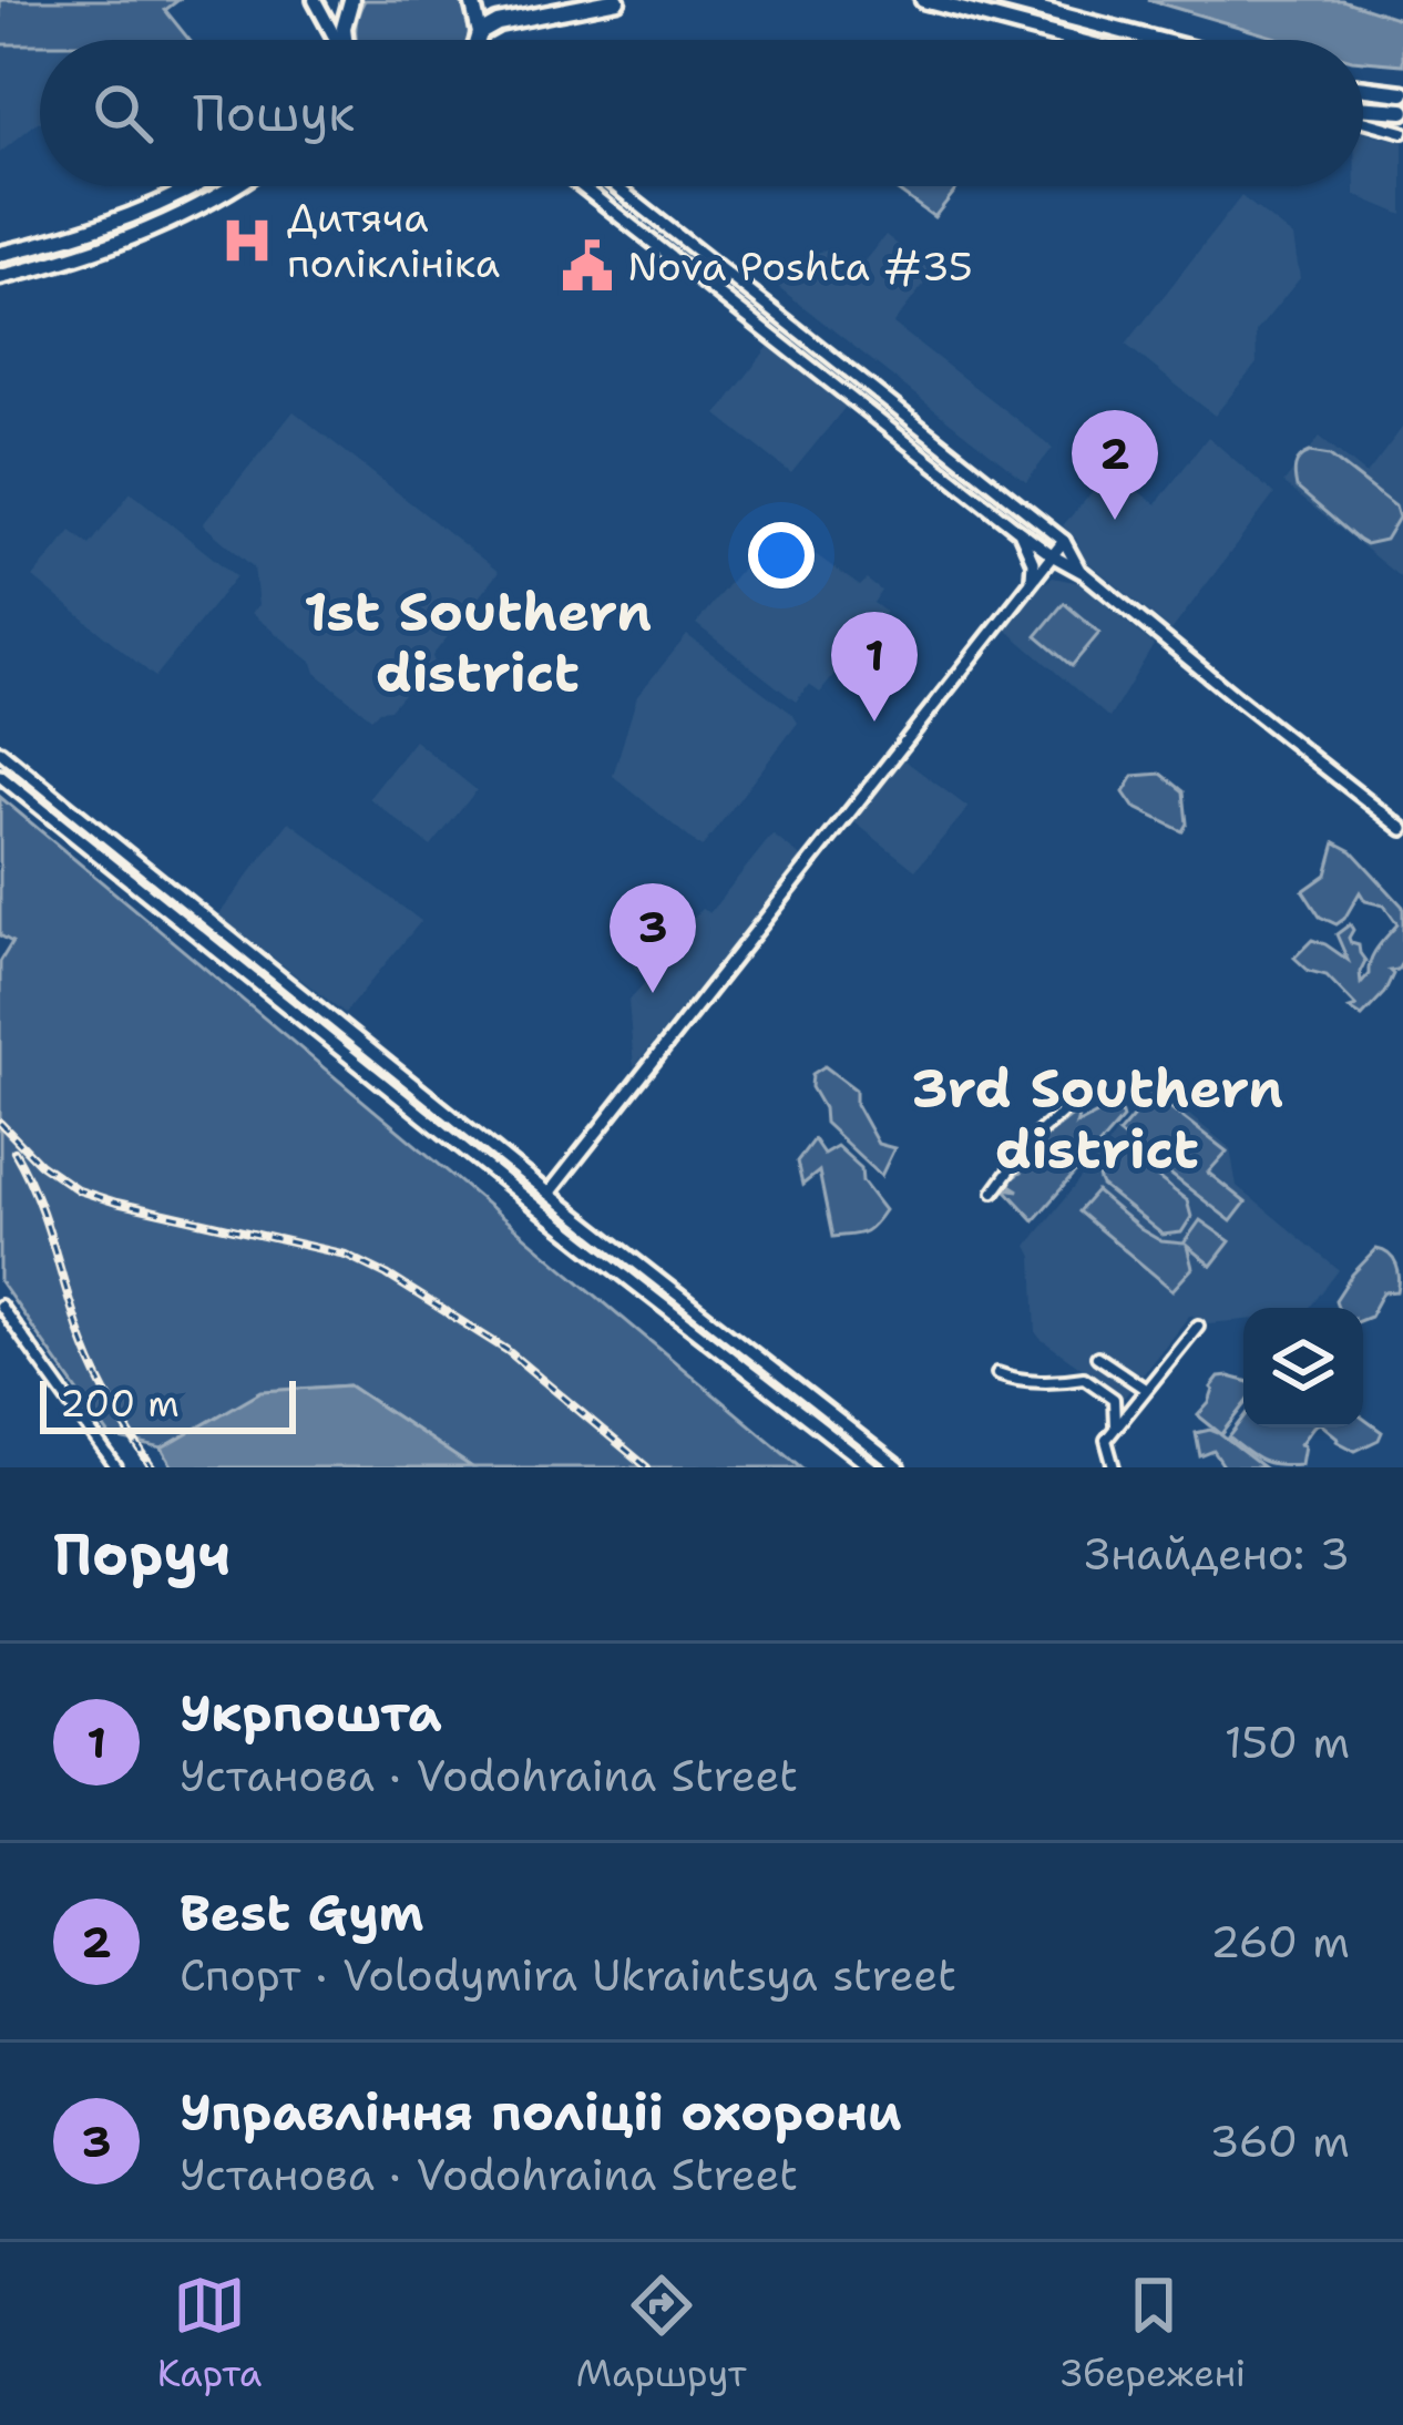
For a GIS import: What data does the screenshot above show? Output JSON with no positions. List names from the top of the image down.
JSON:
{
  "districts": ["1st Southern district", "3rd Southern district"],
  "places": {
    "hospital": ["Дитяча поліклініка"],
    "public building": ["Nova Poshta #35"]
  },
  "scale_bar": "200 m",
  "page": {
    "search": "Пошук",
    "pins": ["2", "1", "3"],
    "scale": "200 m",
    "heading": ["Поруч", "Знайдено: 3"],
    "list": [
      {
        "mark": "1",
        "name": "Укрпошта",
        "note": "Установа · Vodohraina Street",
        "value": "150 m"
      },
      {
        "mark": "2",
        "name": "Best Gym",
        "note": "Спорт · Volodymira Ukraintsya street",
        "value": "260 m"
      },
      {
        "mark": "3",
        "name": "Управлiння полiцii охорони",
        "note": "Установа · Vodohraina Street",
        "value": "360 m"
      }
    ],
    "nav": ["Карта", "Маршрут", "Збережені"]
  }
}
